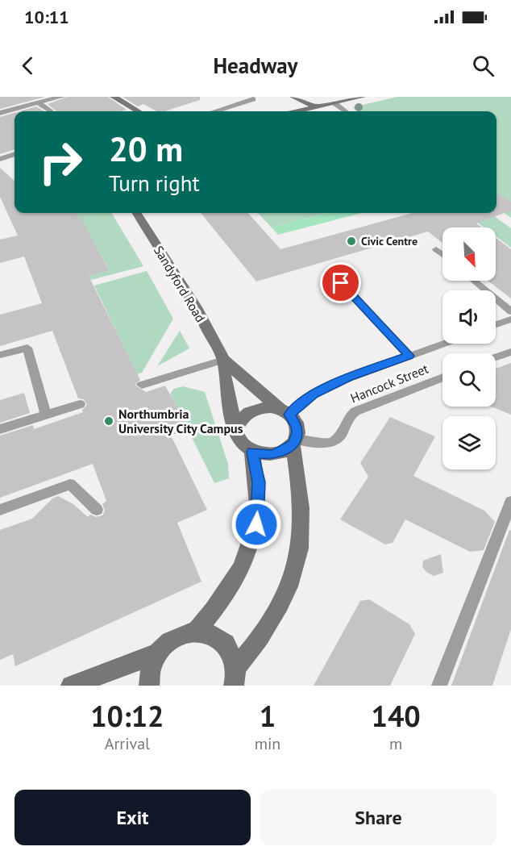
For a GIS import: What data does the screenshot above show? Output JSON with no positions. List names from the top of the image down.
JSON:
{
  "streets": {
    "main road": ["Sandyford Road"],
    "lane": ["Hancock Street"]
  },
  "places": ["Civic Centre", "Northumbria University City Campus"],
  "north": "bottom right",
  "page": {
    "status": "10:11",
    "header": "Headway",
    "turn": ["20 m", "Turn right"],
    "eta": [
      "10:12",
      "Arrival",
      "1",
      "min",
      "140",
      "m"
    ],
    "buttons": ["Exit", "Share"]
  }
}
